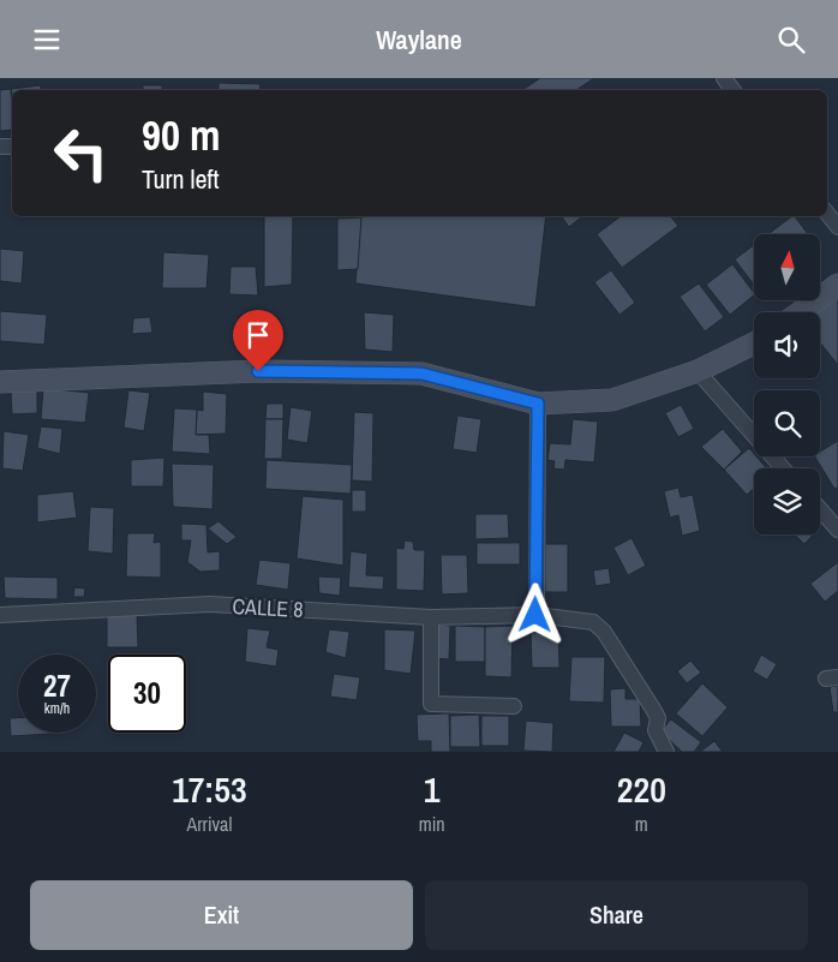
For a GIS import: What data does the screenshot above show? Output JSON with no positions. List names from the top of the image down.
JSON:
{
  "streets": {
    "street": ["CALLE 8"]
  },
  "north": "top",
  "page": {
    "header": "Waylane",
    "turn": ["90 m", "Turn left"],
    "speed": "27 km/h",
    "limit": "30",
    "eta": [
      "17:53",
      "Arrival",
      "1",
      "min",
      "220",
      "m"
    ],
    "buttons": ["Exit", "Share"]
  }
}
